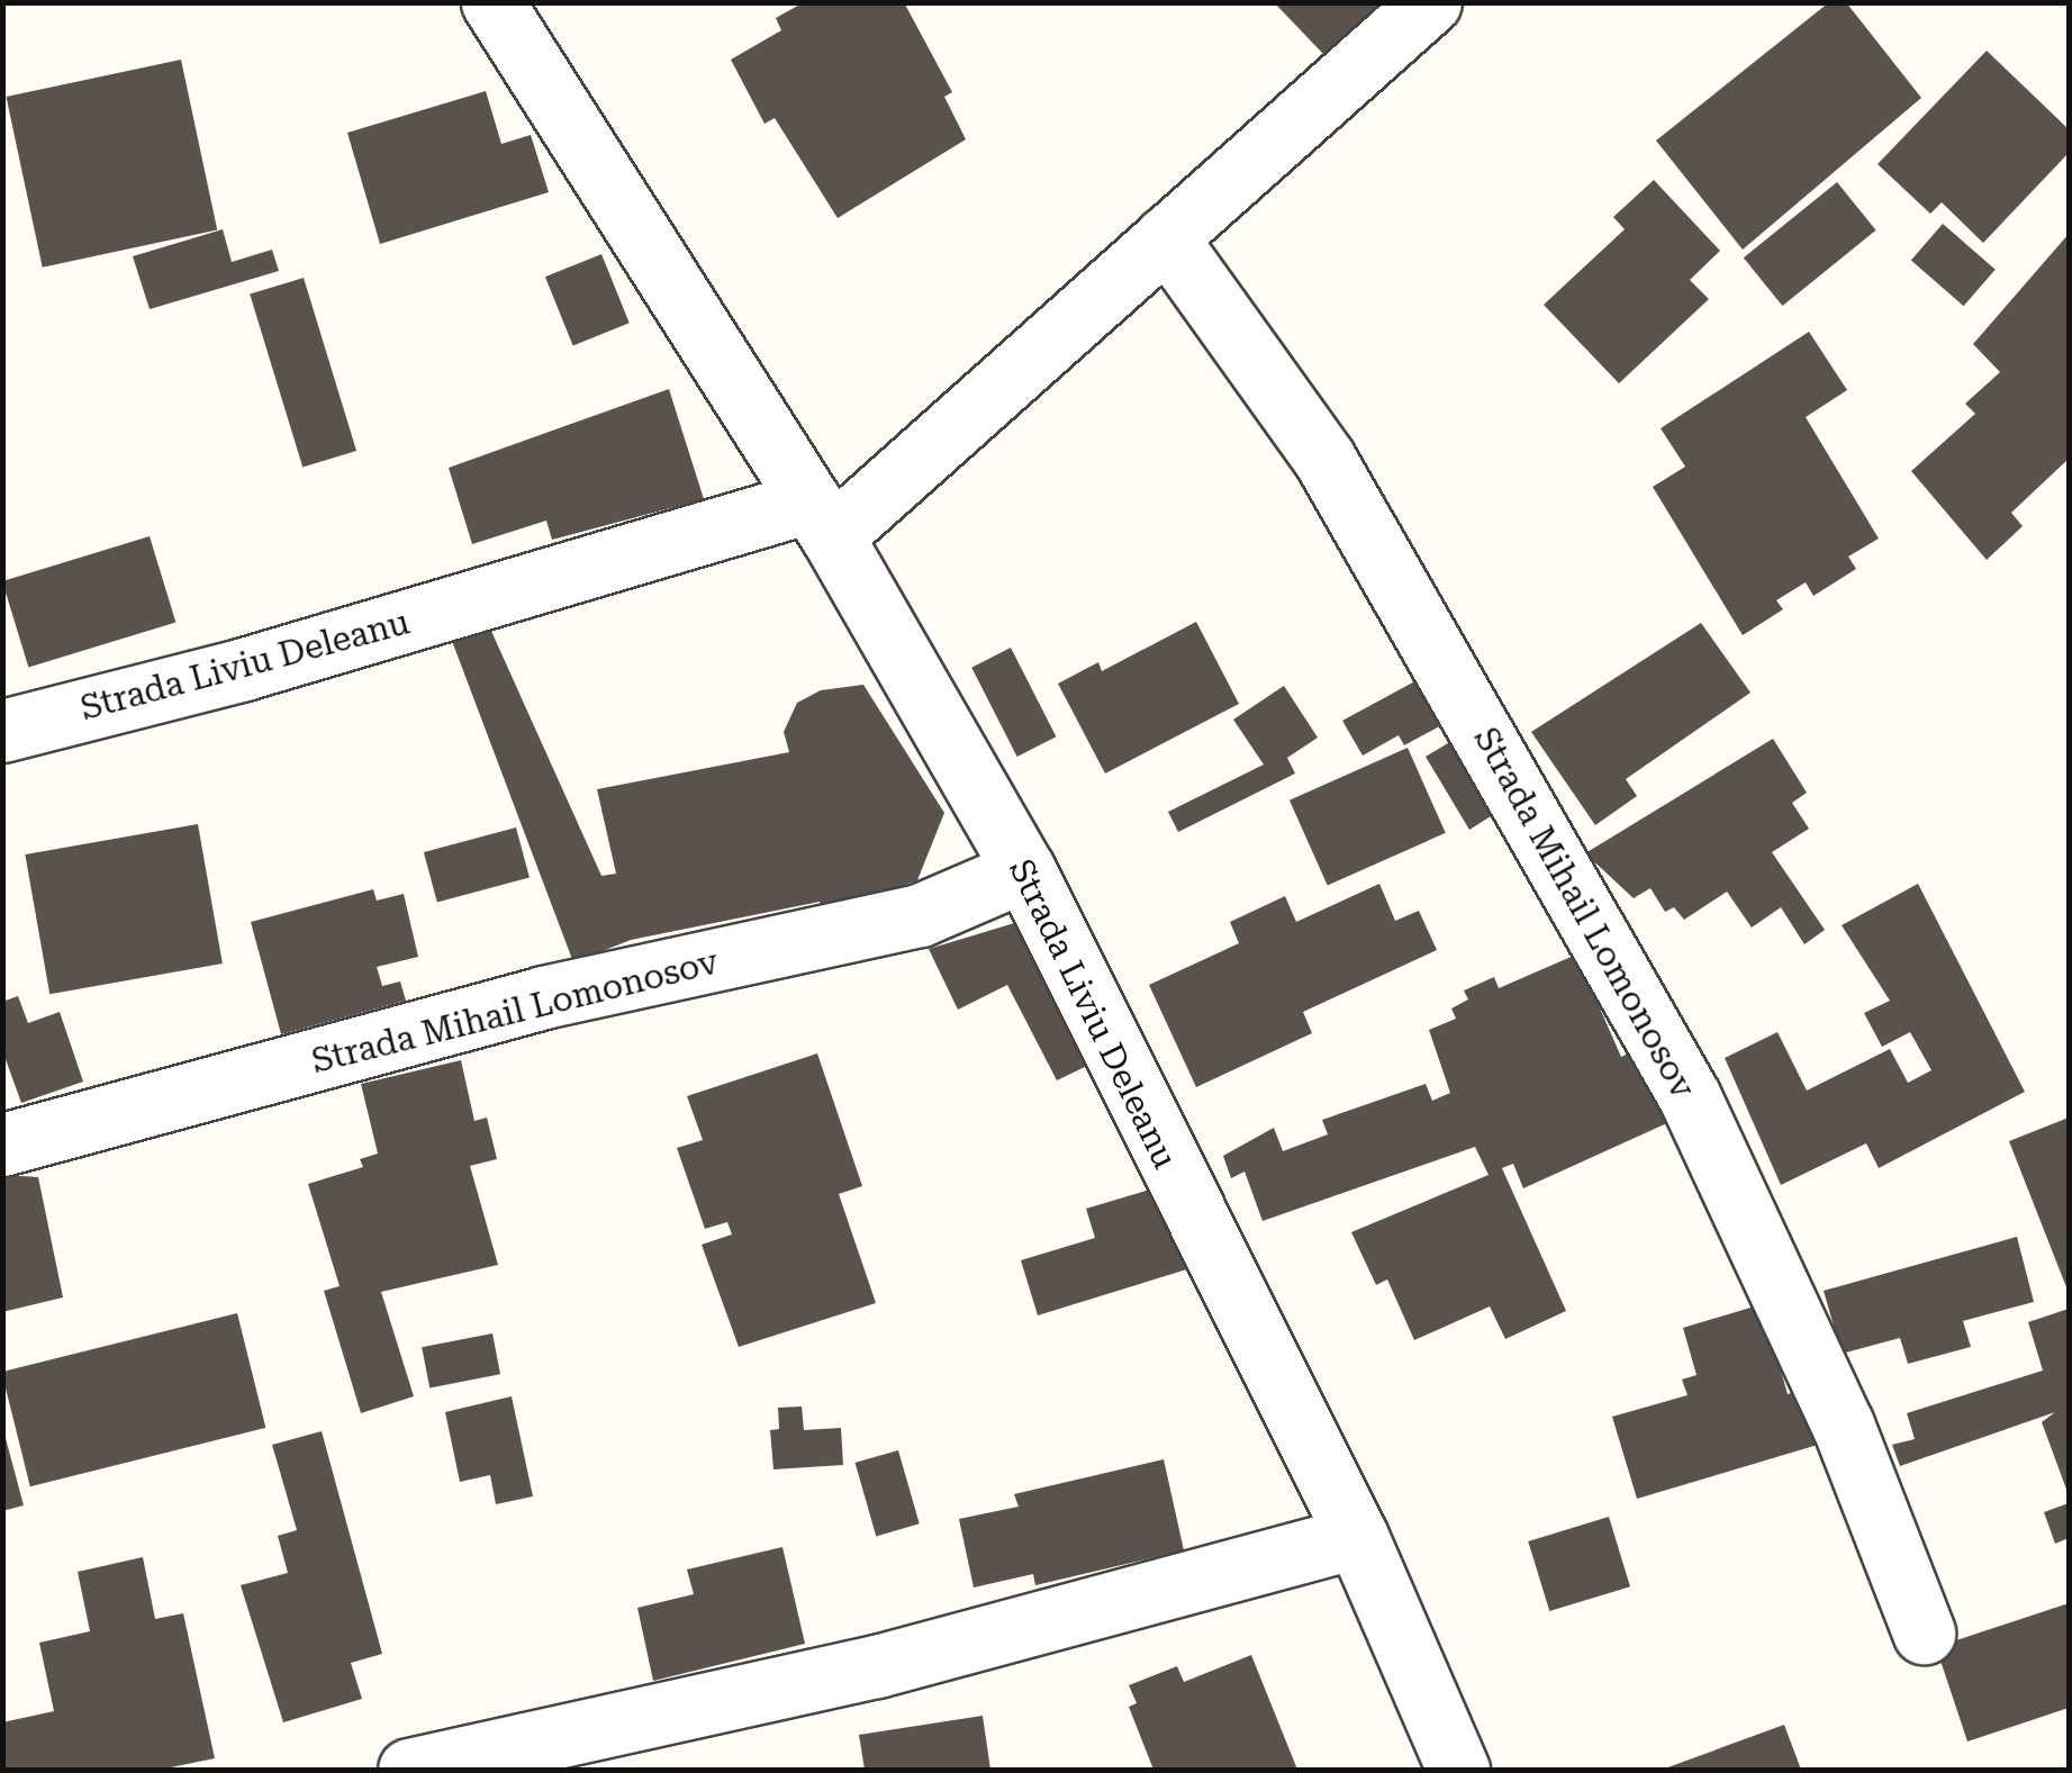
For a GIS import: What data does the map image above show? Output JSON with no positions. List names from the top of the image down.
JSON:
{
  "streets": {
    "street": ["Strada Liviu Deleanu", "Strada Mihail Lomonosov"]
  },
  "crossings": [
    ["Strada Liviu Deleanu", "Strada Mihail Lomonosov"]
  ]
}
